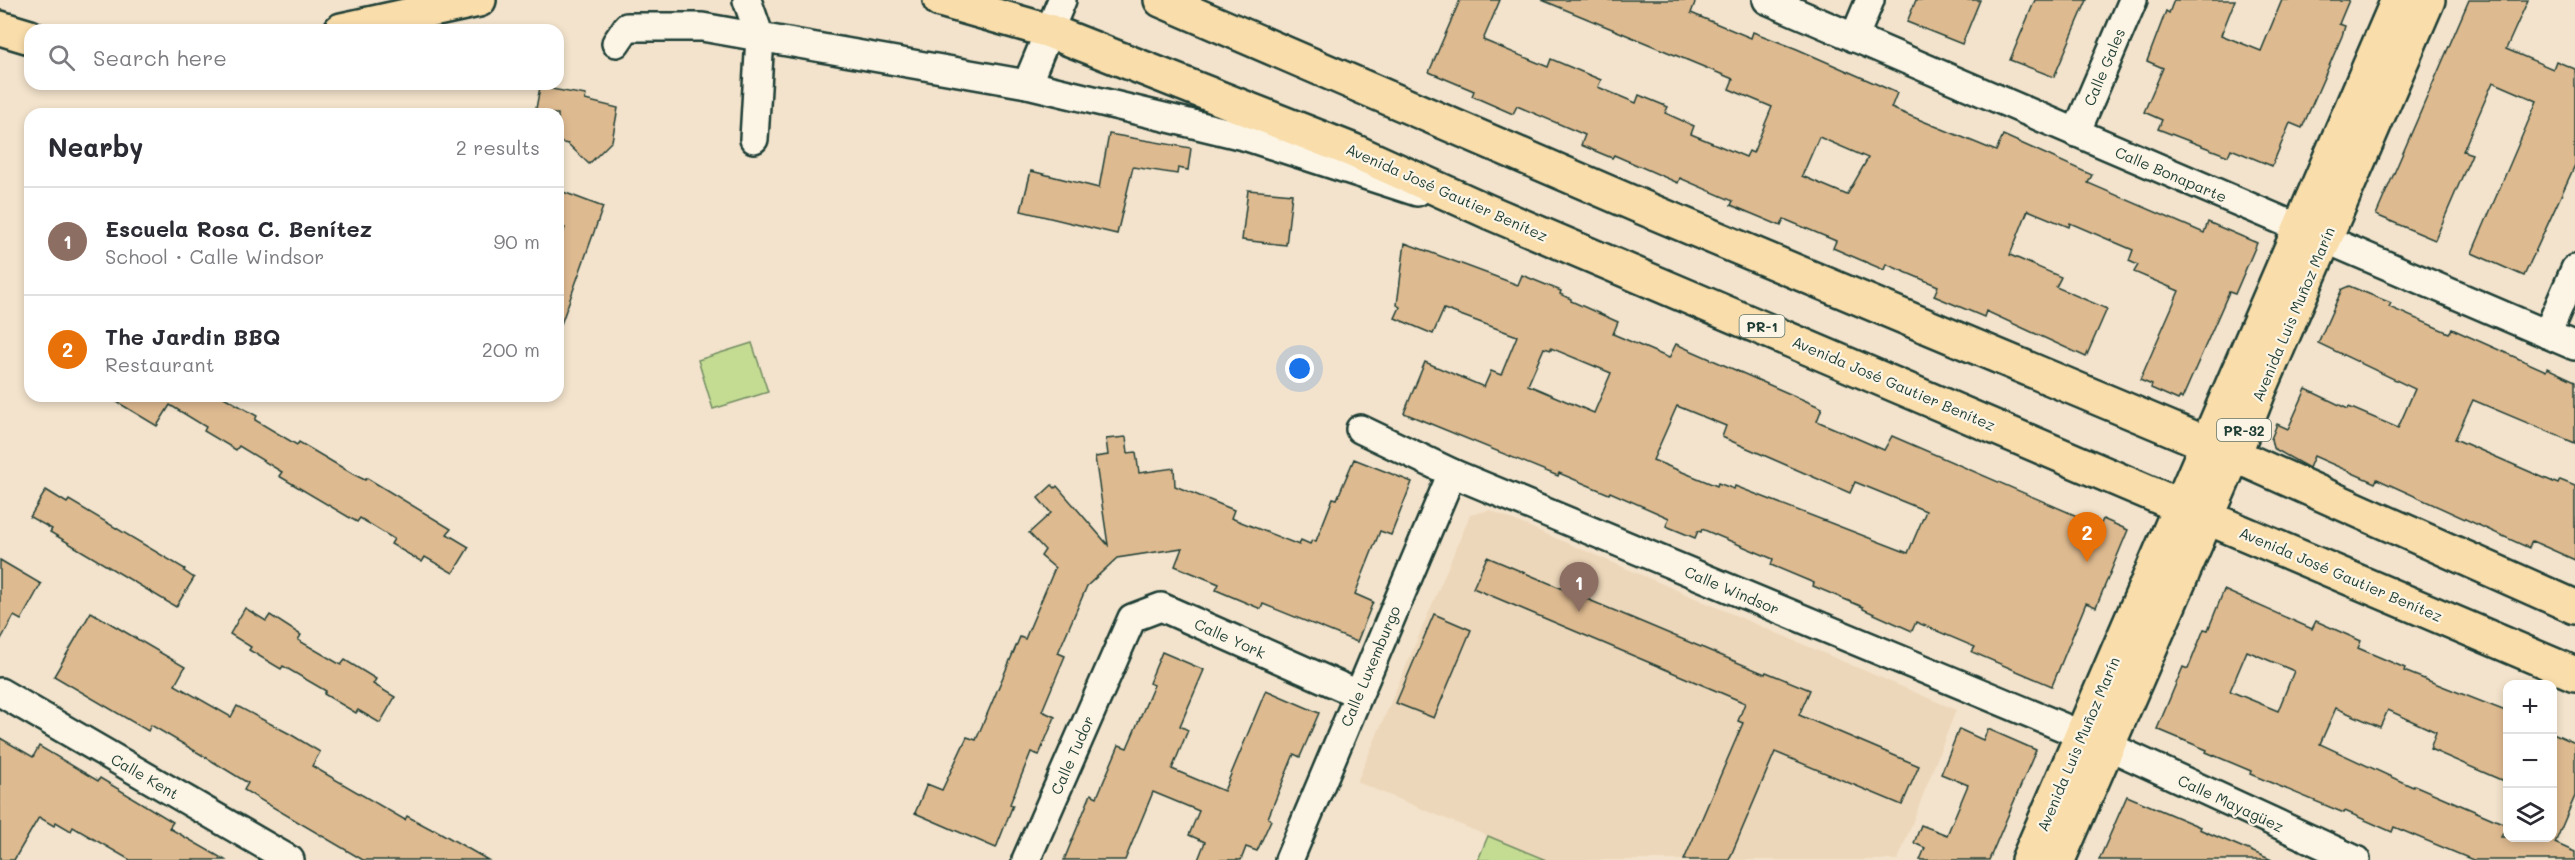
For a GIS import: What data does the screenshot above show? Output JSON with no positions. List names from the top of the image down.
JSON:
{
  "streets": {
    "main road": [
      "Avenida José Gautier Benítez",
      "Avenida Luis Muñoz Marín",
      "PR-1",
      "PR-32"
    ],
    "street": [
      "Calle Gales",
      "Calle Bonaparte",
      "Calle Windsor",
      "Calle York",
      "Calle Luxemburgo",
      "Calle Tudor",
      "Calle Kent",
      "Calle Mayagüez"
    ]
  },
  "crossings": [
    ["Calle Gales", "Calle Bonaparte"],
    ["Calle Bonaparte", "Avenida Luis Muñoz Marín"],
    ["Avenida José Gautier Benítez", "Avenida Luis Muñoz Marín"],
    ["Avenida Luis Muñoz Marín", "Calle Windsor"],
    ["Avenida Luis Muñoz Marín", "Calle Mayagüez"],
    ["Calle Windsor", "Calle Luxemburgo"],
    ["Calle Windsor", "Calle Mayagüez"],
    ["Calle York", "Calle Luxemburgo"],
    ["Calle York", "Calle Tudor"]
  ],
  "page": {
    "search": "Search here",
    "heading": ["Nearby", "2 results"],
    "list": [
      {
        "mark": "1",
        "name": "Escuela Rosa C. Benítez",
        "note": "School · Calle Windsor",
        "value": "90 m"
      },
      {
        "mark": "2",
        "name": "The Jardin BBQ",
        "note": "Restaurant",
        "value": "200 m"
      }
    ],
    "pins": ["2", "1"],
    "map_buttons": ["+", "−"]
  }
}
